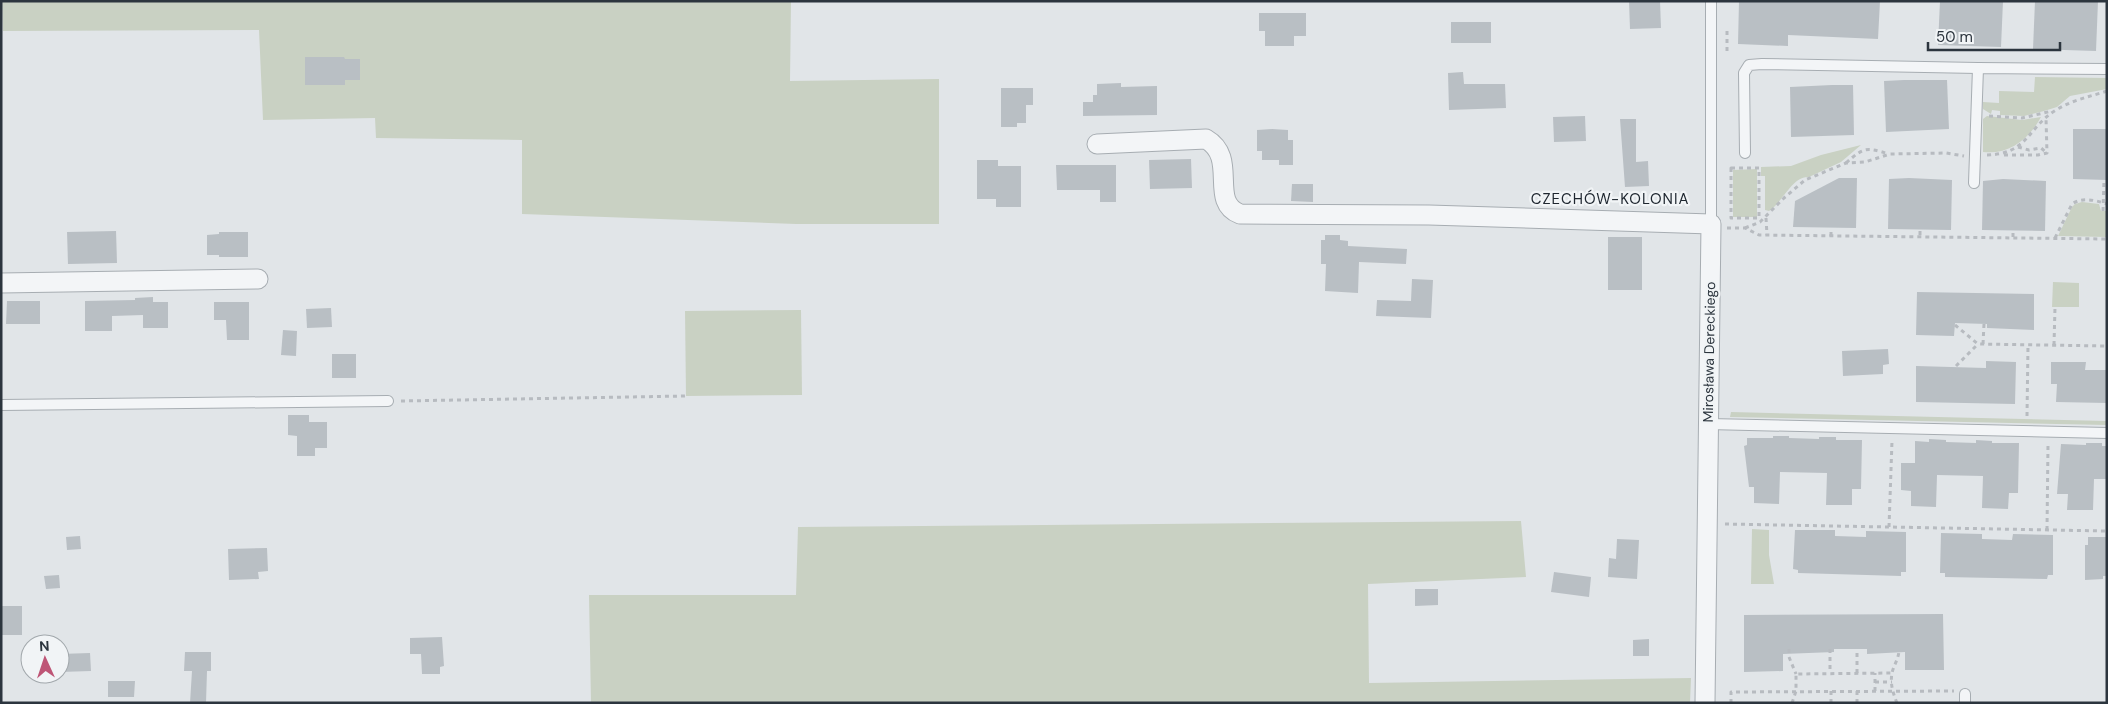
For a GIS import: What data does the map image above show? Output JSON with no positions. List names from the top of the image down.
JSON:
{
  "streets": {
    "street": ["Mirosława Dereckiego"]
  },
  "districts": ["CZECHÓW-KOLONIA"],
  "scale_bar": "50 m",
  "north": "top"
}
